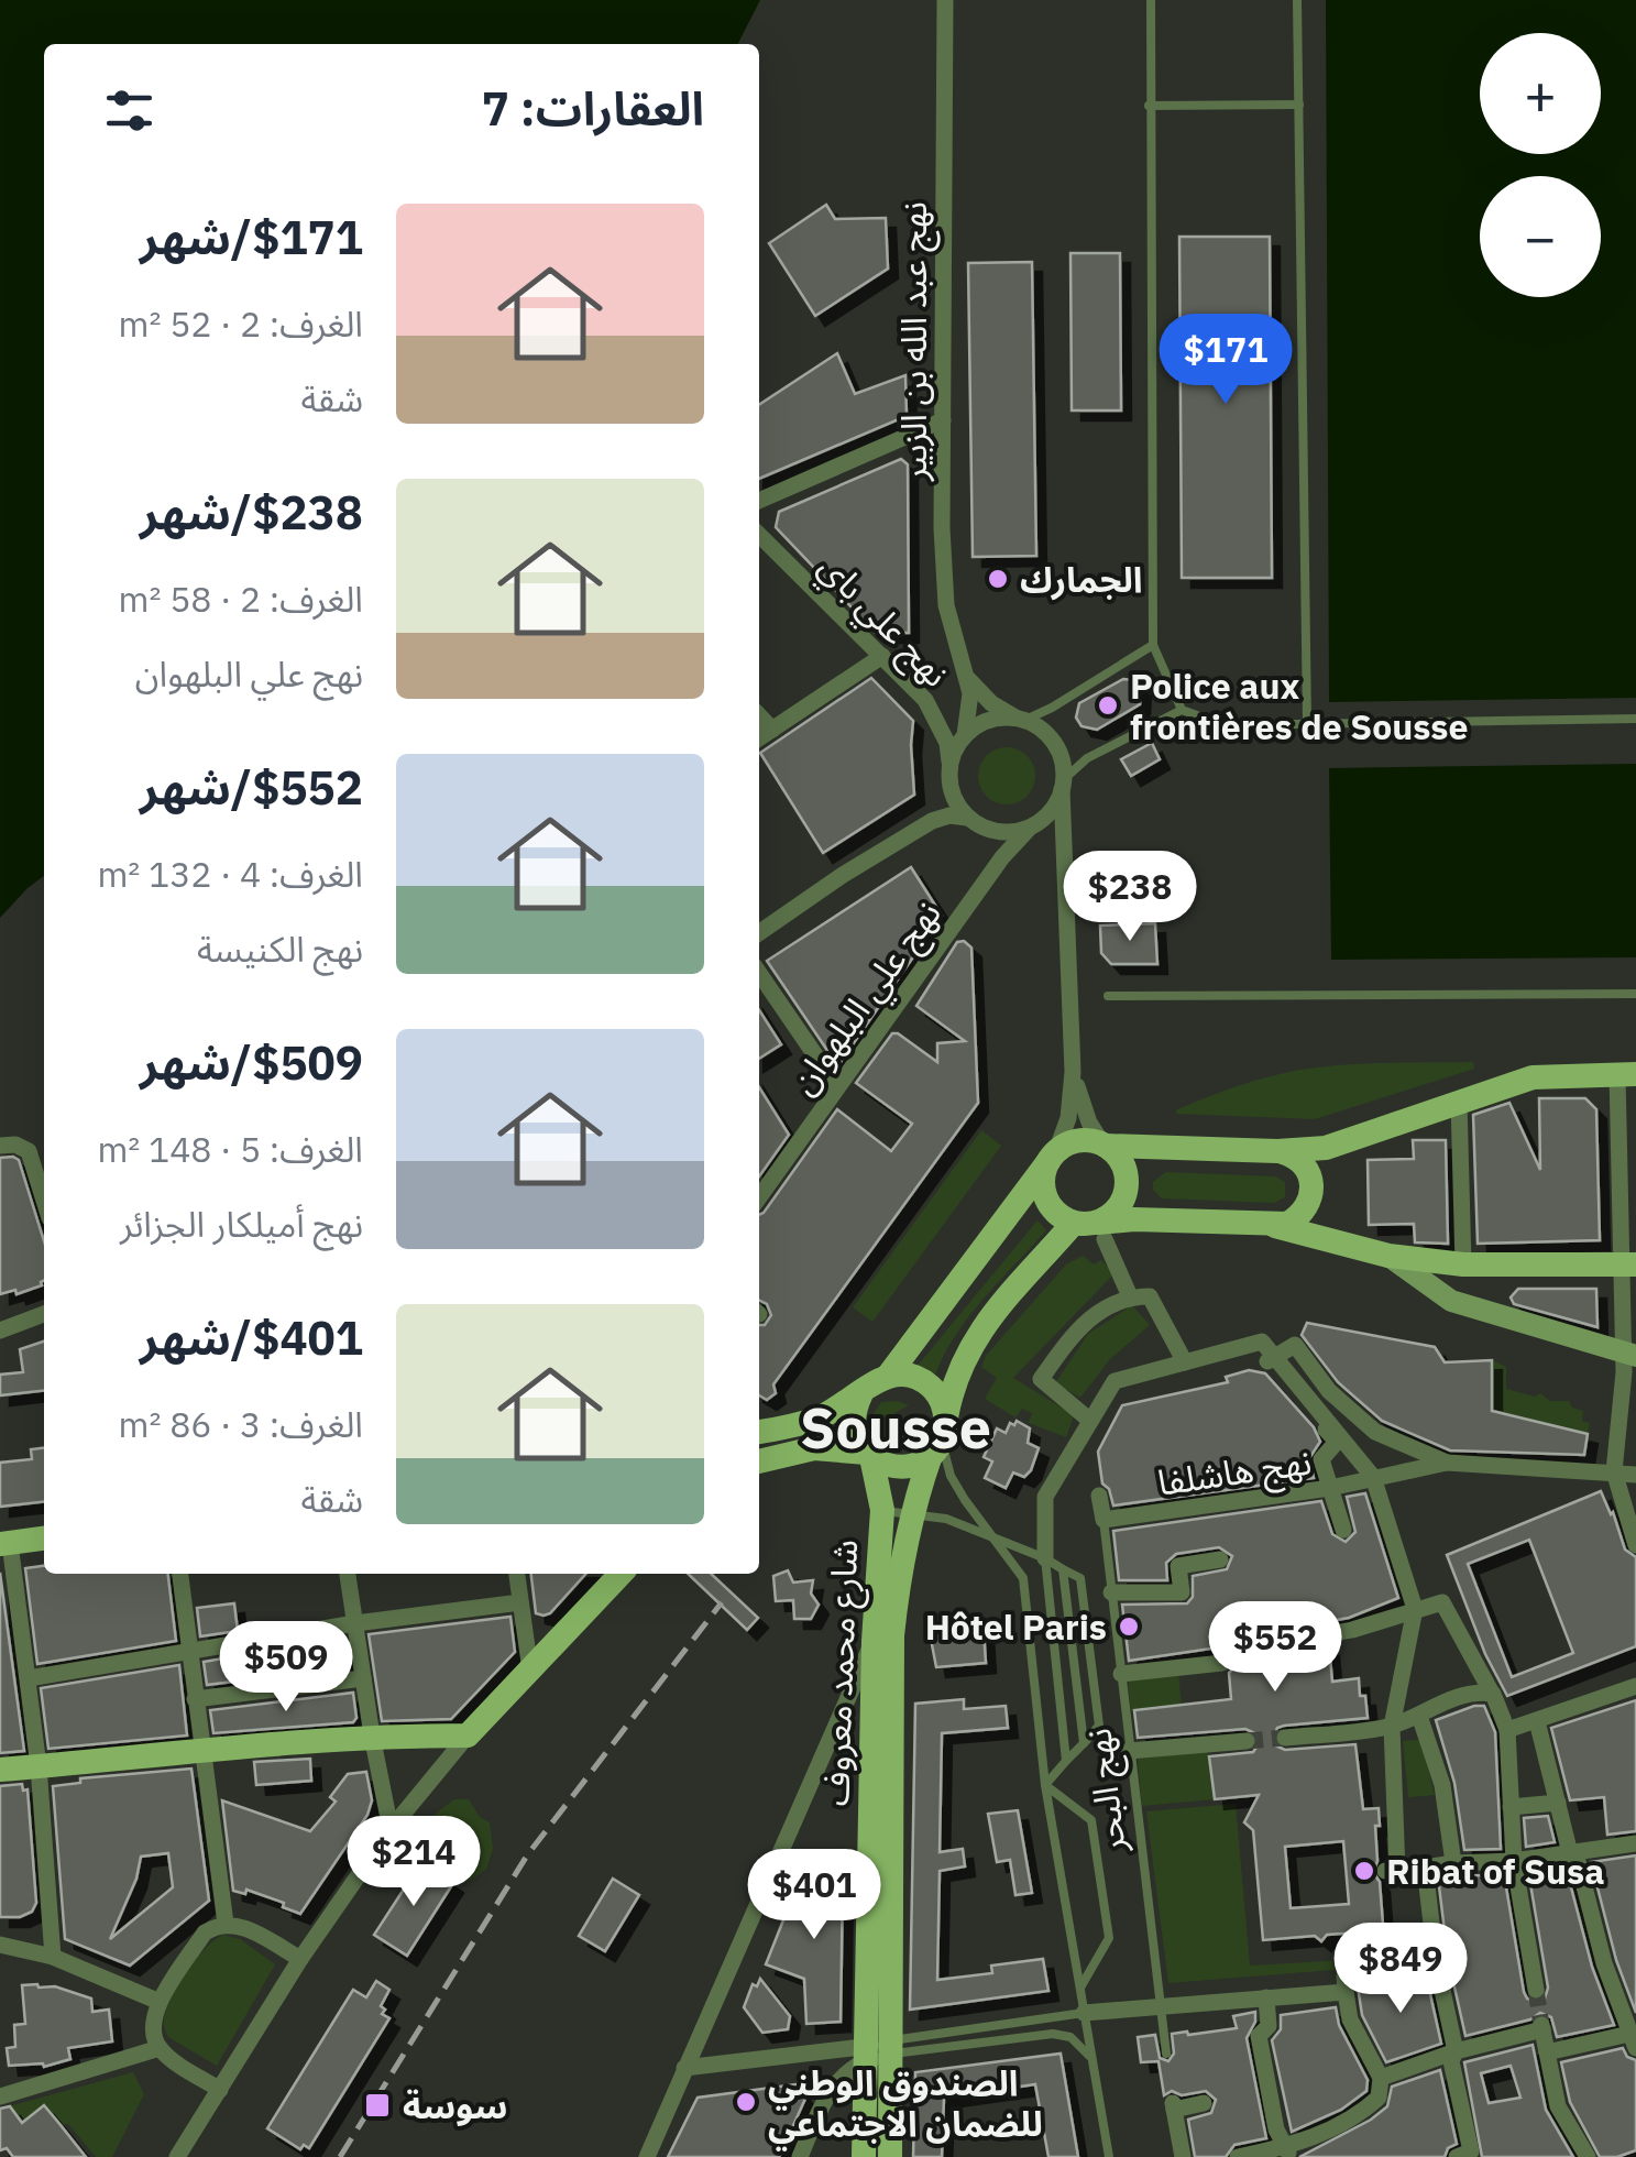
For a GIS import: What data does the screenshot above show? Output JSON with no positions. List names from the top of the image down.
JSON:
{
  "streets": {
    "main road": ["شارع محمد معروف"],
    "street": [
      "نهج عبد الله بن الزبير",
      "نهج علي باي",
      "نهج علي البلهوان",
      "نهج هاشلفا"
    ],
    "lane": ["نهج البحر"]
  },
  "crossings": [
    ["نهج عبد الله بن الزبير", "نهج علي باي"],
    ["نهج عبد الله بن الزبير", "نهج علي البلهوان"],
    ["نهج علي باي", "نهج علي البلهوان"],
    ["نهج هاشلفا", "نهج البحر"]
  ],
  "districts": ["Sousse"],
  "places": {
    "other": [
      "الجمارك",
      "Police aux frontières de Sousse",
      "Hôtel Paris",
      "Ribat of Susa",
      "الصندوق الوطني للضمان الاجتماعي"
    ],
    "transit": ["سوسة"]
  },
  "page": {
    "map_buttons": ["+", "−"],
    "heading": "العقارات: 7",
    "list": [
      {
        "name": "$171/شهر",
        "note": "الغرف: 2 · 52 m² · شقة"
      },
      {
        "name": "$238/شهر",
        "note": "الغرف: 2 · 58 m² · نهج علي البلهوان"
      },
      {
        "name": "$552/شهر",
        "note": "الغرف: 4 · 132 m² · نهج الكنيسة"
      },
      {
        "name": "$509/شهر",
        "note": "الغرف: 5 · 148 m² · نهج أميلكار الجزائر"
      },
      {
        "name": "$401/شهر",
        "note": "الغرف: 3 · 86 m² · شقة"
      }
    ],
    "price": [
      "$171",
      "$238",
      "$552",
      "$509",
      "$214",
      "$401",
      "$849"
    ]
  }
}
